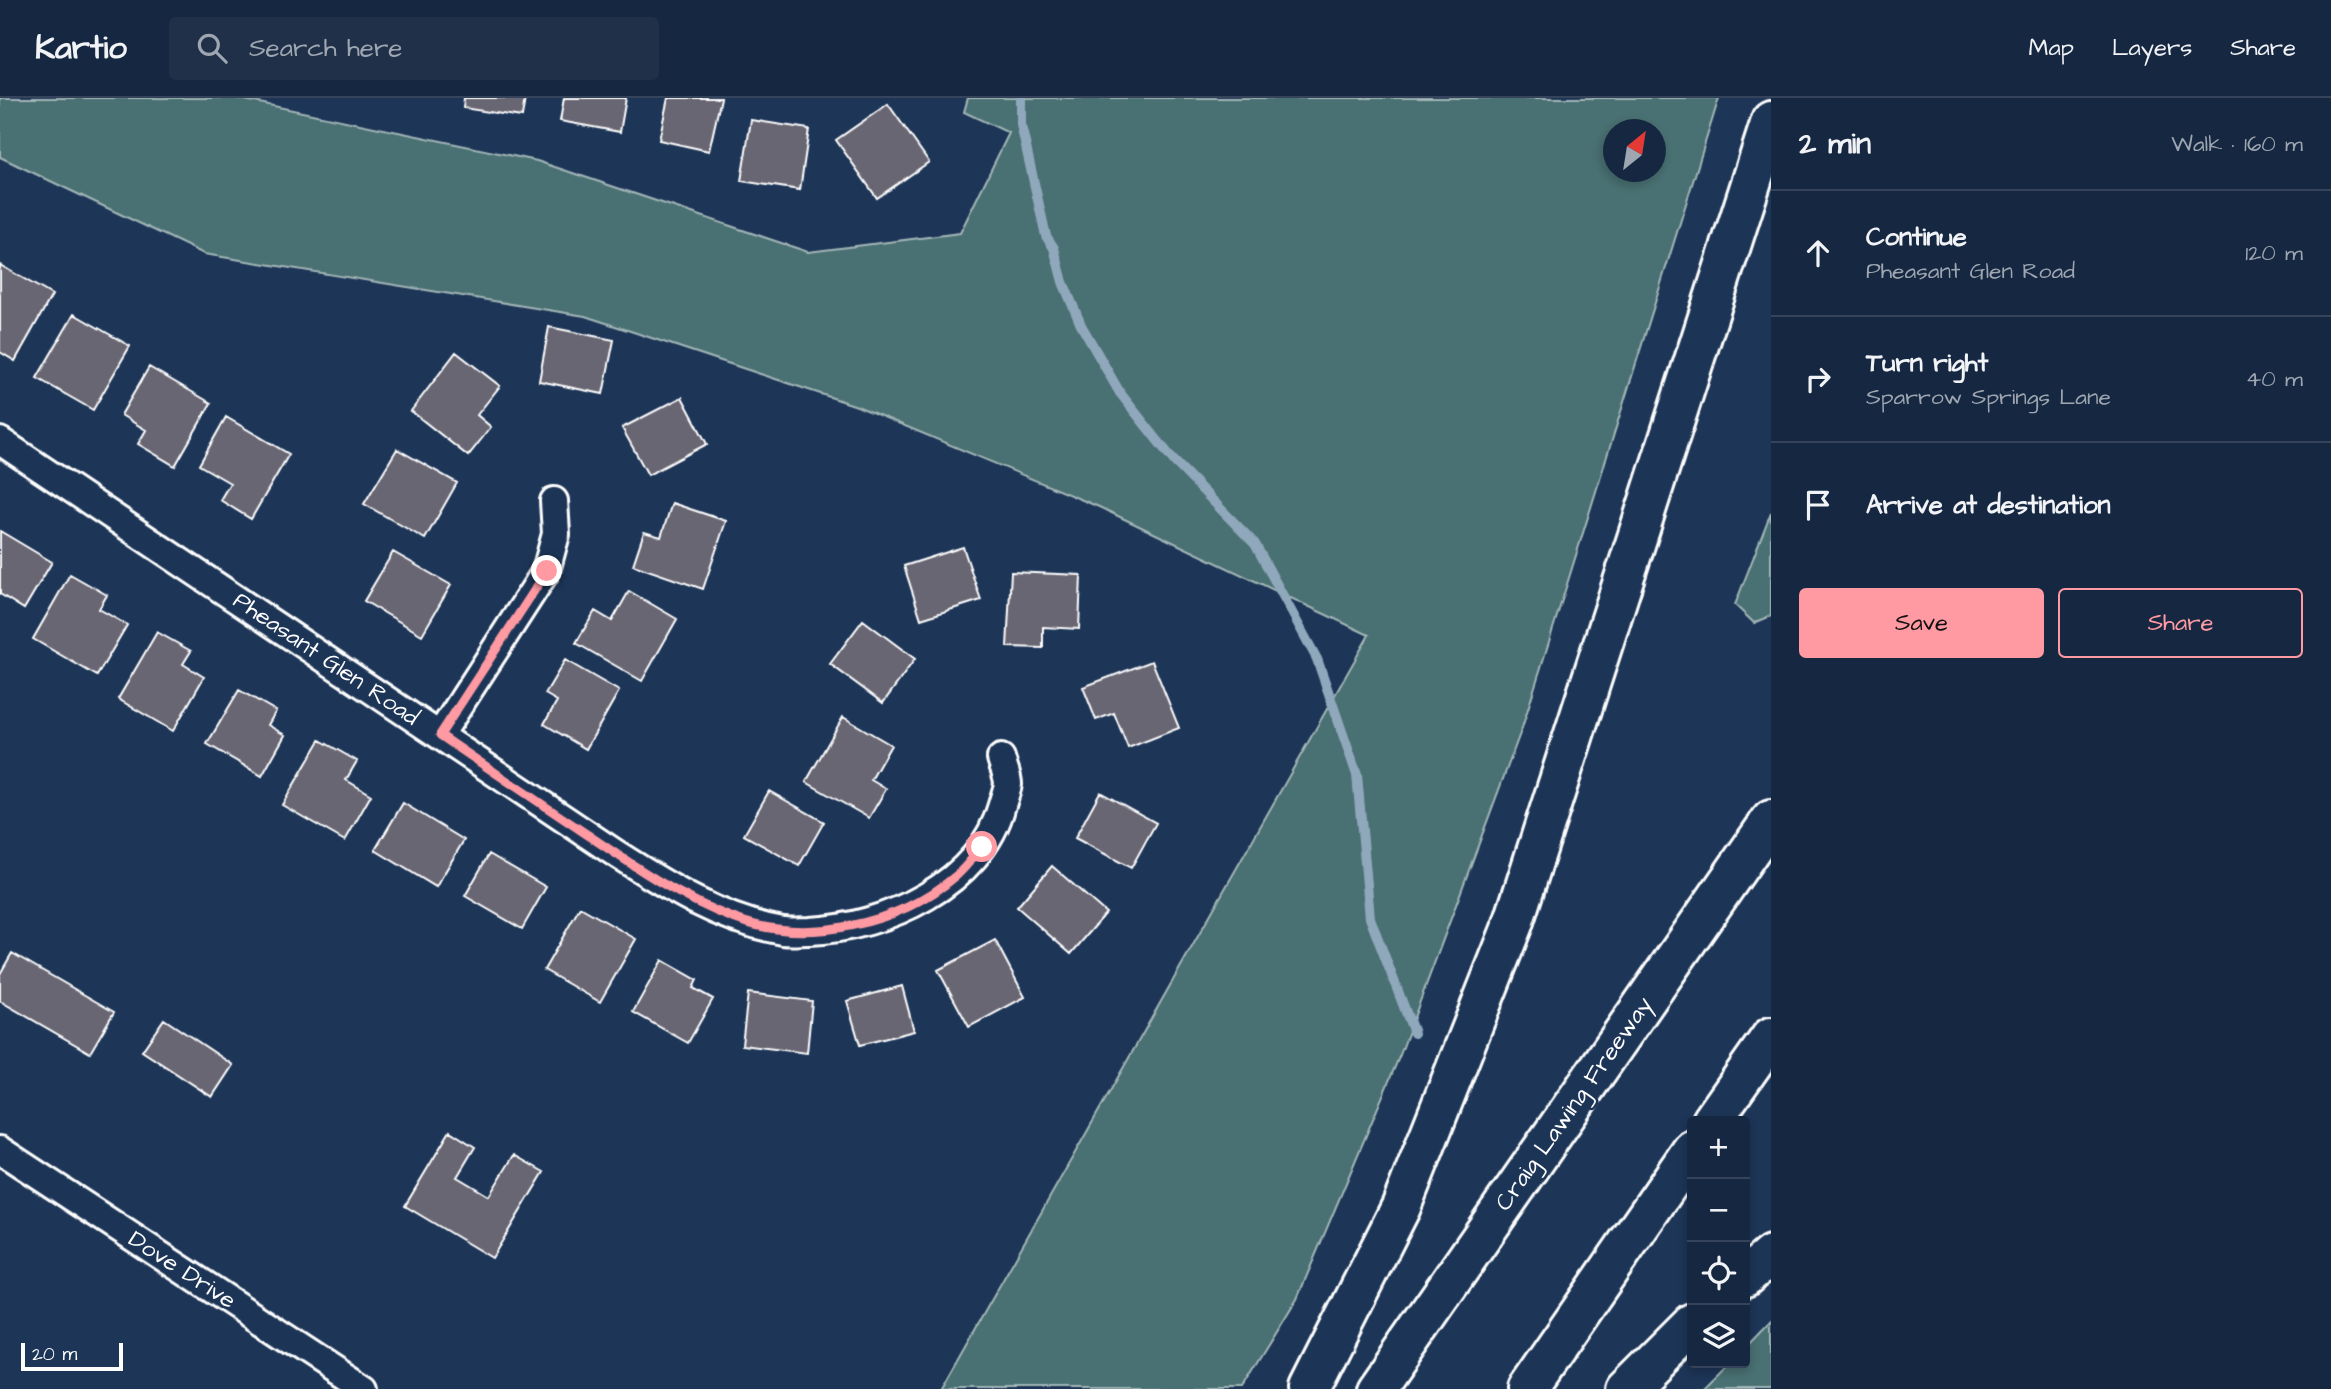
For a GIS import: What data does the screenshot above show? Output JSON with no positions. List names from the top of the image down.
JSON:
{
  "streets": {
    "highway": ["Craig Lawing Freeway"],
    "street": ["Pheasant Glen Road", "Dove Drive"]
  },
  "scale_bar": "20 m",
  "north": "top right",
  "page": {
    "header": "Kartio",
    "search": "Search here",
    "nav": ["Map", "Layers", "Share"],
    "heading": ["2 min", "Walk · 160 m"],
    "list": [
      ["Continue", "Pheasant Glen Road", "120 m"],
      ["Turn right", "Sparrow Springs Lane", "40 m"],
      "Arrive at destination"
    ],
    "buttons": ["Save", "Share"],
    "map_buttons": ["+", "−"],
    "scale": "20 m"
  }
}
